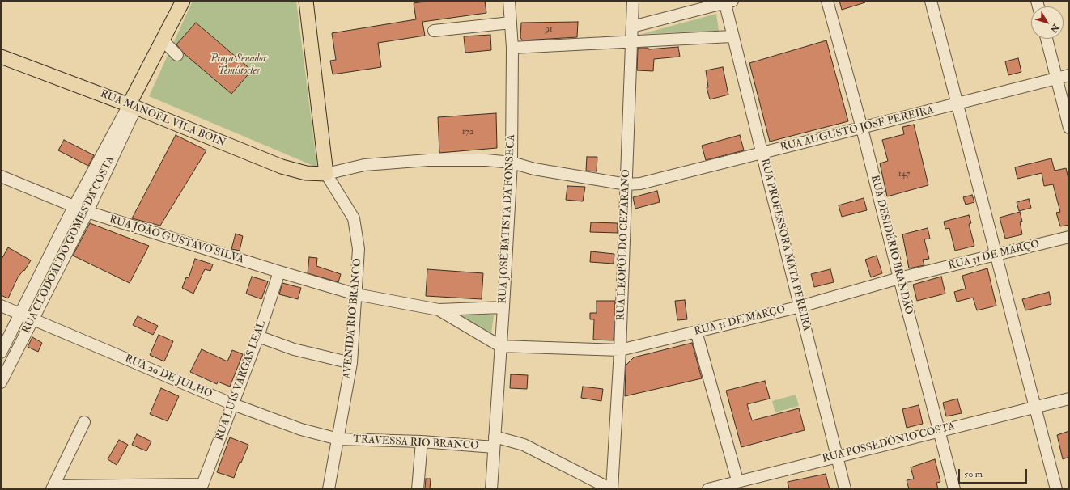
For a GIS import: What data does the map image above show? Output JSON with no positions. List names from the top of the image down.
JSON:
{
  "streets": {
    "main road": ["RUA MANOEL VILA BOIN"],
    "street": [
      "RUA AUGUSTO JOSÉ PEREIRA",
      "RUA JOSÉ BATISTA DA FONSECA",
      "RUA JOÃO GUSTAVO SILVA",
      "RUA CLODOALDO GOMES DA COSTA",
      "RUA LEOPOLDO CEZARANO",
      "RUA PROFESSORA MATA PEREIRA",
      "RUA DESIDÉRIO BRANDÃO",
      "RUA 31 DE MARÇO",
      "AVENIDA RIO BRANCO",
      "RUA 29 DE JULHO",
      "RUA LUÍS VARGAS LEAL",
      "TRAVESSA RIO BRANCO",
      "RUA POSSEDÔNIO COSTA"
    ]
  },
  "crossings": [
    ["RUA MANOEL VILA BOIN", "RUA AUGUSTO JOSÉ PEREIRA"],
    ["RUA MANOEL VILA BOIN", "RUA CLODOALDO GOMES DA COSTA"],
    ["RUA MANOEL VILA BOIN", "AVENIDA RIO BRANCO"],
    ["RUA AUGUSTO JOSÉ PEREIRA", "RUA JOSÉ BATISTA DA FONSECA"],
    ["RUA AUGUSTO JOSÉ PEREIRA", "RUA LEOPOLDO CEZARANO"],
    ["RUA AUGUSTO JOSÉ PEREIRA", "RUA PROFESSORA MATA PEREIRA"],
    ["RUA AUGUSTO JOSÉ PEREIRA", "RUA DESIDÉRIO BRANDÃO"],
    ["RUA AUGUSTO JOSÉ PEREIRA", "AVENIDA RIO BRANCO"],
    ["RUA JOSÉ BATISTA DA FONSECA", "RUA 31 DE MARÇO"],
    ["RUA JOSÉ BATISTA DA FONSECA", "TRAVESSA RIO BRANCO"],
    ["RUA JOÃO GUSTAVO SILVA", "RUA CLODOALDO GOMES DA COSTA"],
    ["RUA JOÃO GUSTAVO SILVA", "AVENIDA RIO BRANCO"],
    ["RUA JOÃO GUSTAVO SILVA", "RUA LUÍS VARGAS LEAL"],
    ["RUA CLODOALDO GOMES DA COSTA", "RUA 29 DE JULHO"],
    ["RUA LEOPOLDO CEZARANO", "RUA 31 DE MARÇO"],
    ["RUA LEOPOLDO CEZARANO", "TRAVESSA RIO BRANCO"],
    ["RUA PROFESSORA MATA PEREIRA", "RUA 31 DE MARÇO"],
    ["RUA PROFESSORA MATA PEREIRA", "RUA POSSEDÔNIO COSTA"],
    ["RUA DESIDÉRIO BRANDÃO", "RUA 31 DE MARÇO"],
    ["RUA DESIDÉRIO BRANDÃO", "RUA POSSEDÔNIO COSTA"],
    ["AVENIDA RIO BRANCO", "RUA 29 DE JULHO"],
    ["AVENIDA RIO BRANCO", "TRAVESSA RIO BRANCO"],
    ["RUA 29 DE JULHO", "RUA LUÍS VARGAS LEAL"],
    ["RUA 29 DE JULHO", "TRAVESSA RIO BRANCO"]
  ],
  "parks": ["Praça Senador Temístocles"],
  "house_numbers": ["91", "172", "147"],
  "scale_bar": "50 m",
  "north": "bottom right"
}
